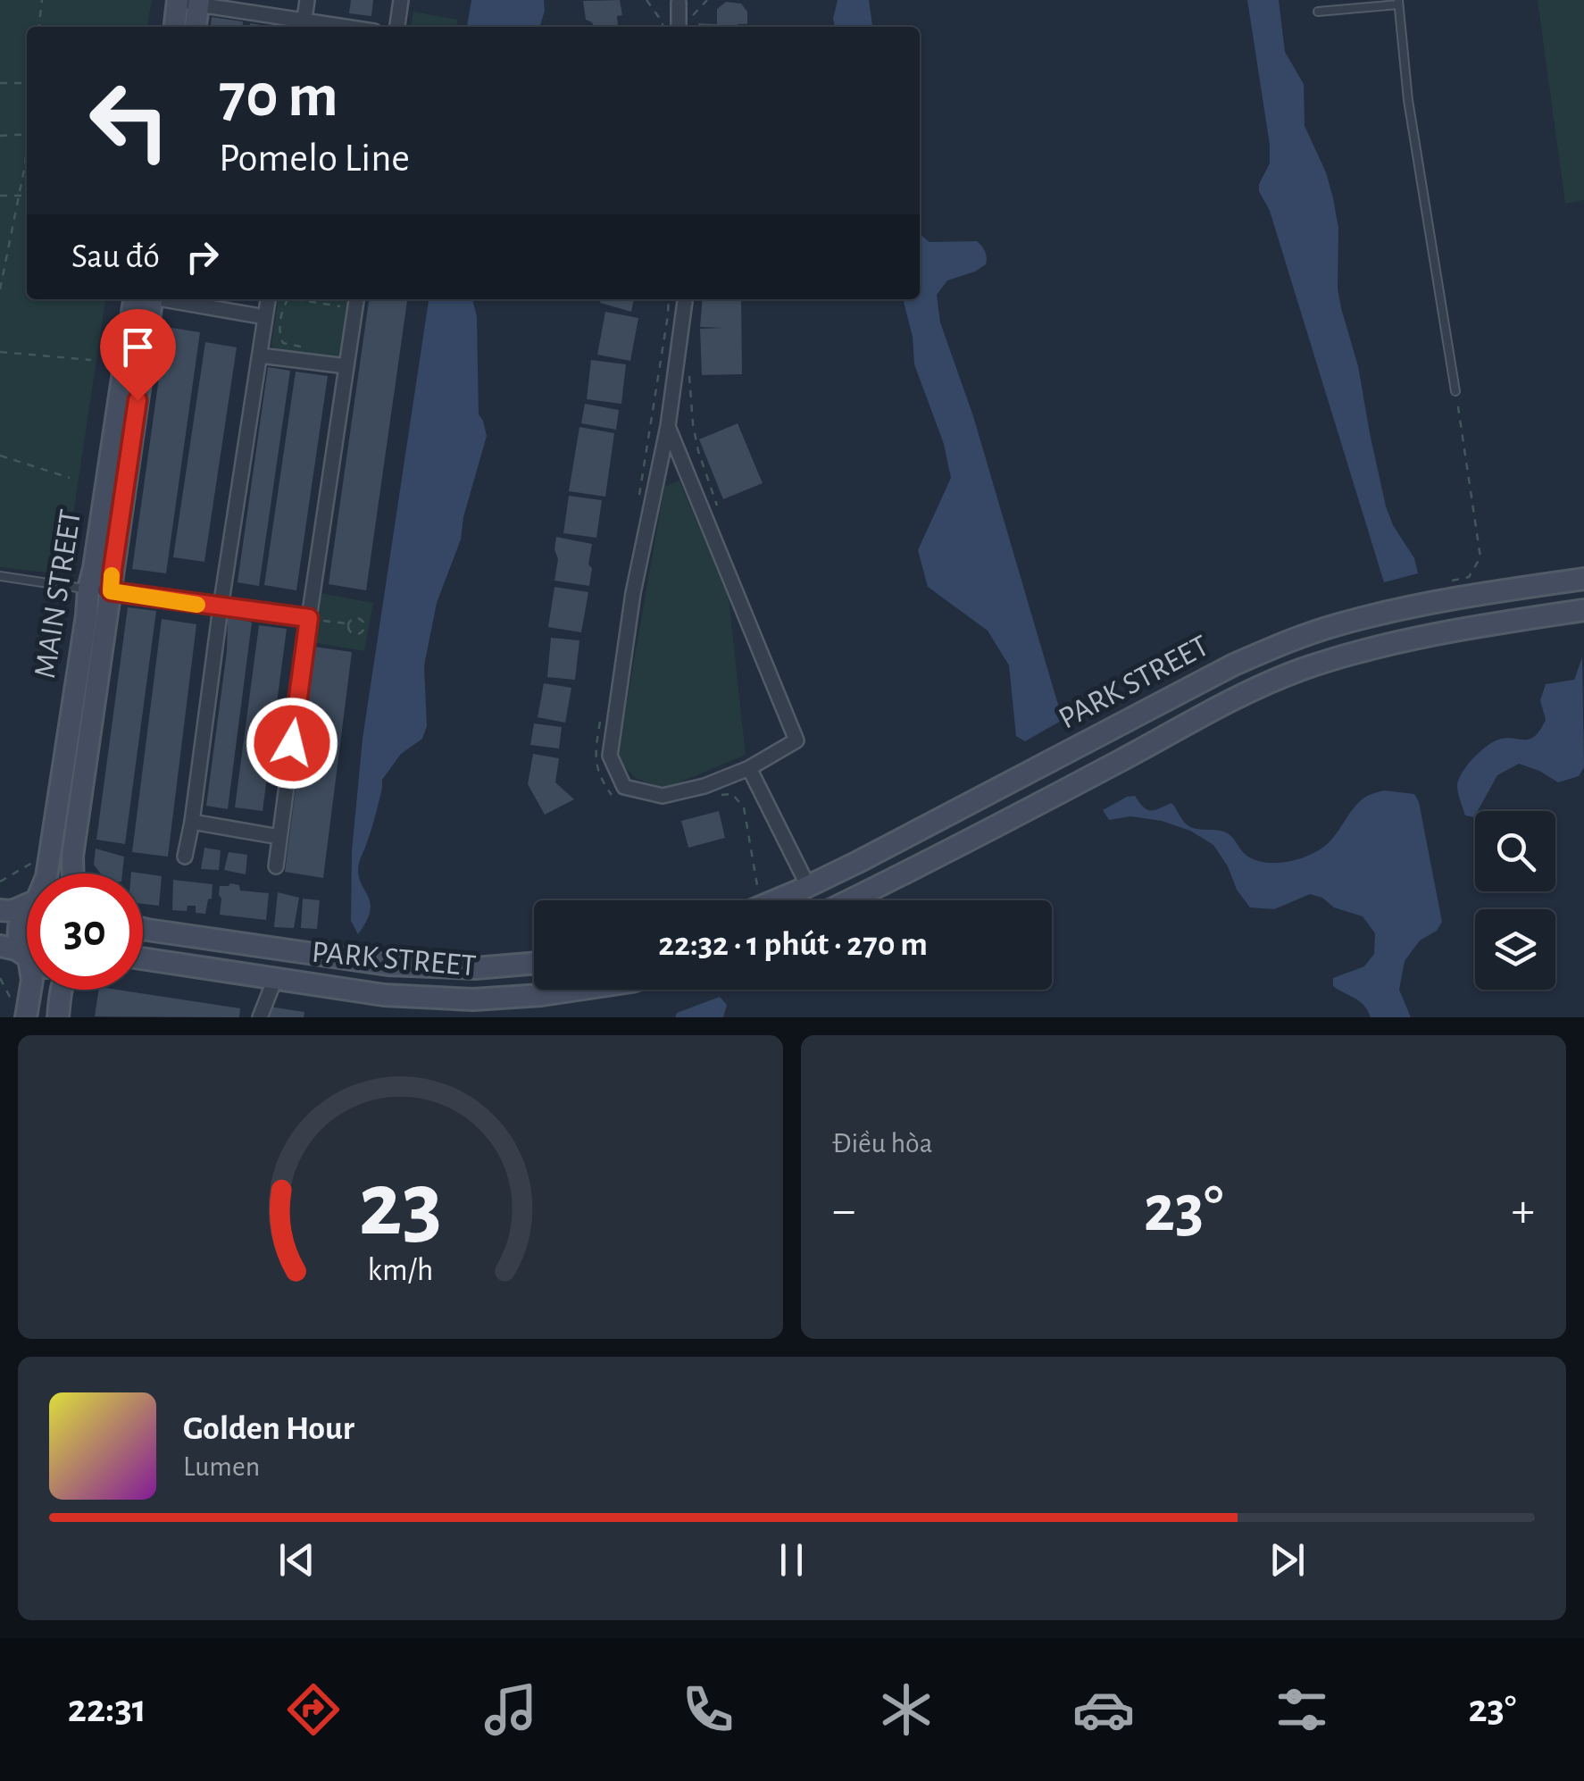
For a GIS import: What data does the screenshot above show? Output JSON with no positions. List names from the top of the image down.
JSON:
{
  "streets": {
    "street": ["MAIN STREET", "PARK STREET"]
  },
  "page": {
    "turn": ["70 m", "Pomelo Line"],
    "then": "Sau đó",
    "limit": "30",
    "trip": "22:32 · 1 phút · 270 m",
    "tile": "Điều hòa",
    "heat": ["−", "23°", "+"],
    "song": ["Golden Hour", "Lumen"],
    "tabs": ["22:31", "23°"],
    "gauge": ["23", "km/h"]
  }
}
